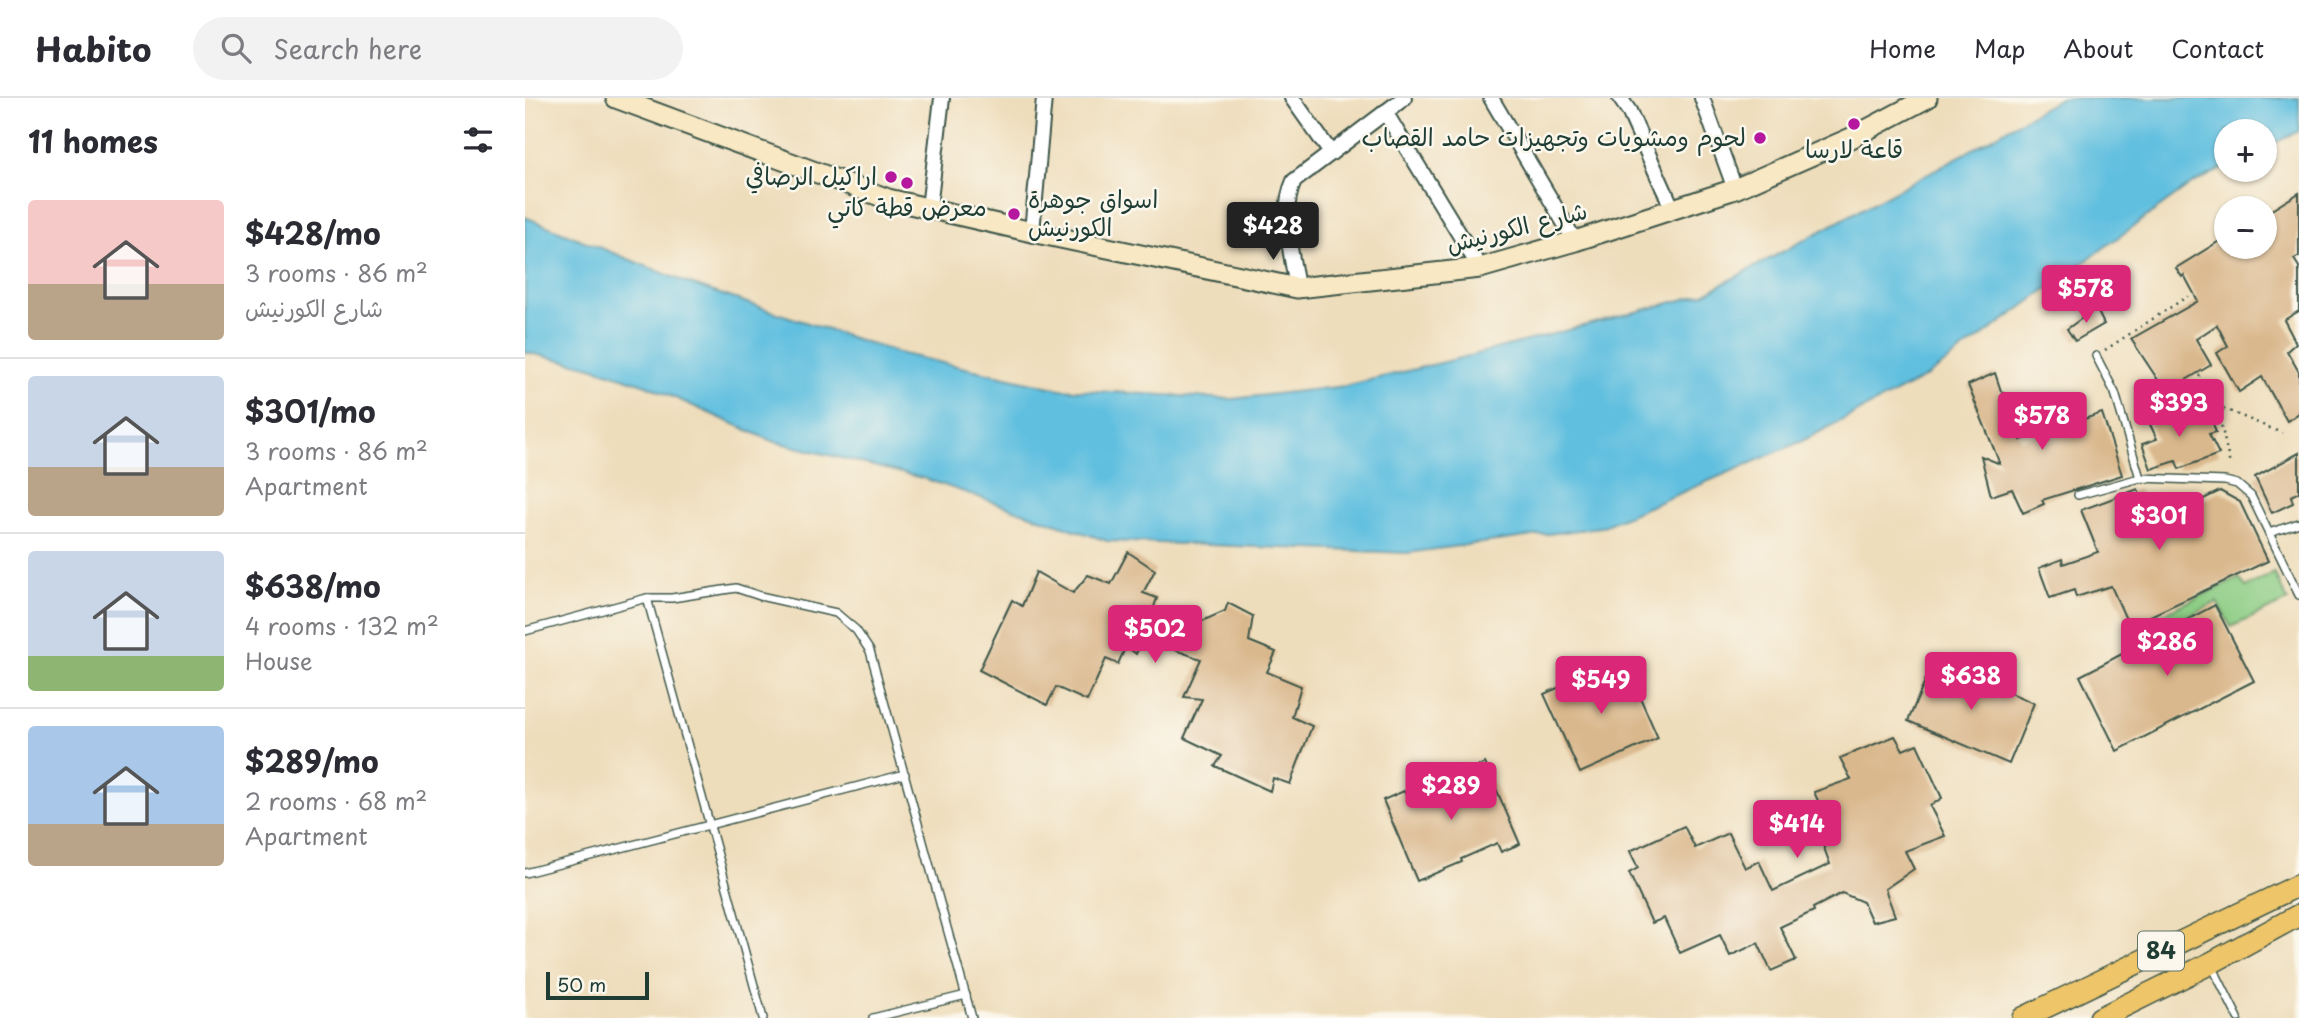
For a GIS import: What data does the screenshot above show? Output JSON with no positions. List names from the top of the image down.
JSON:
{
  "streets": {
    "main road": ["84"],
    "street": ["شارع الكورنيش"]
  },
  "places": [
    "قاعة لارسا",
    "لحوم ومشويات وتجهيزات حامد القصاب",
    "اراكيل الرصافي",
    "معرض قطة كاتي",
    "اسواق جوهرة الكورنيش"
  ],
  "scale_bar": "50 m",
  "page": {
    "header": "Habito",
    "search": "Search here",
    "nav": [
      "Home",
      "Map",
      "About",
      "Contact"
    ],
    "heading": "11 homes",
    "map_buttons": ["+", "−"],
    "list": [
      {
        "name": "$428/mo",
        "note": "3 rooms · 86 m² · شارع الكورنيش"
      },
      {
        "name": "$301/mo",
        "note": "3 rooms · 86 m² · Apartment"
      },
      {
        "name": "$638/mo",
        "note": "4 rooms · 132 m² · House"
      },
      {
        "name": "$289/mo",
        "note": "2 rooms · 68 m² · Apartment"
      }
    ],
    "price": [
      "$428",
      "$578",
      "$393",
      "$578",
      "$301",
      "$502",
      "$286",
      "$638",
      "$549",
      "$289",
      "$414"
    ],
    "scale": "50 m"
  }
}
